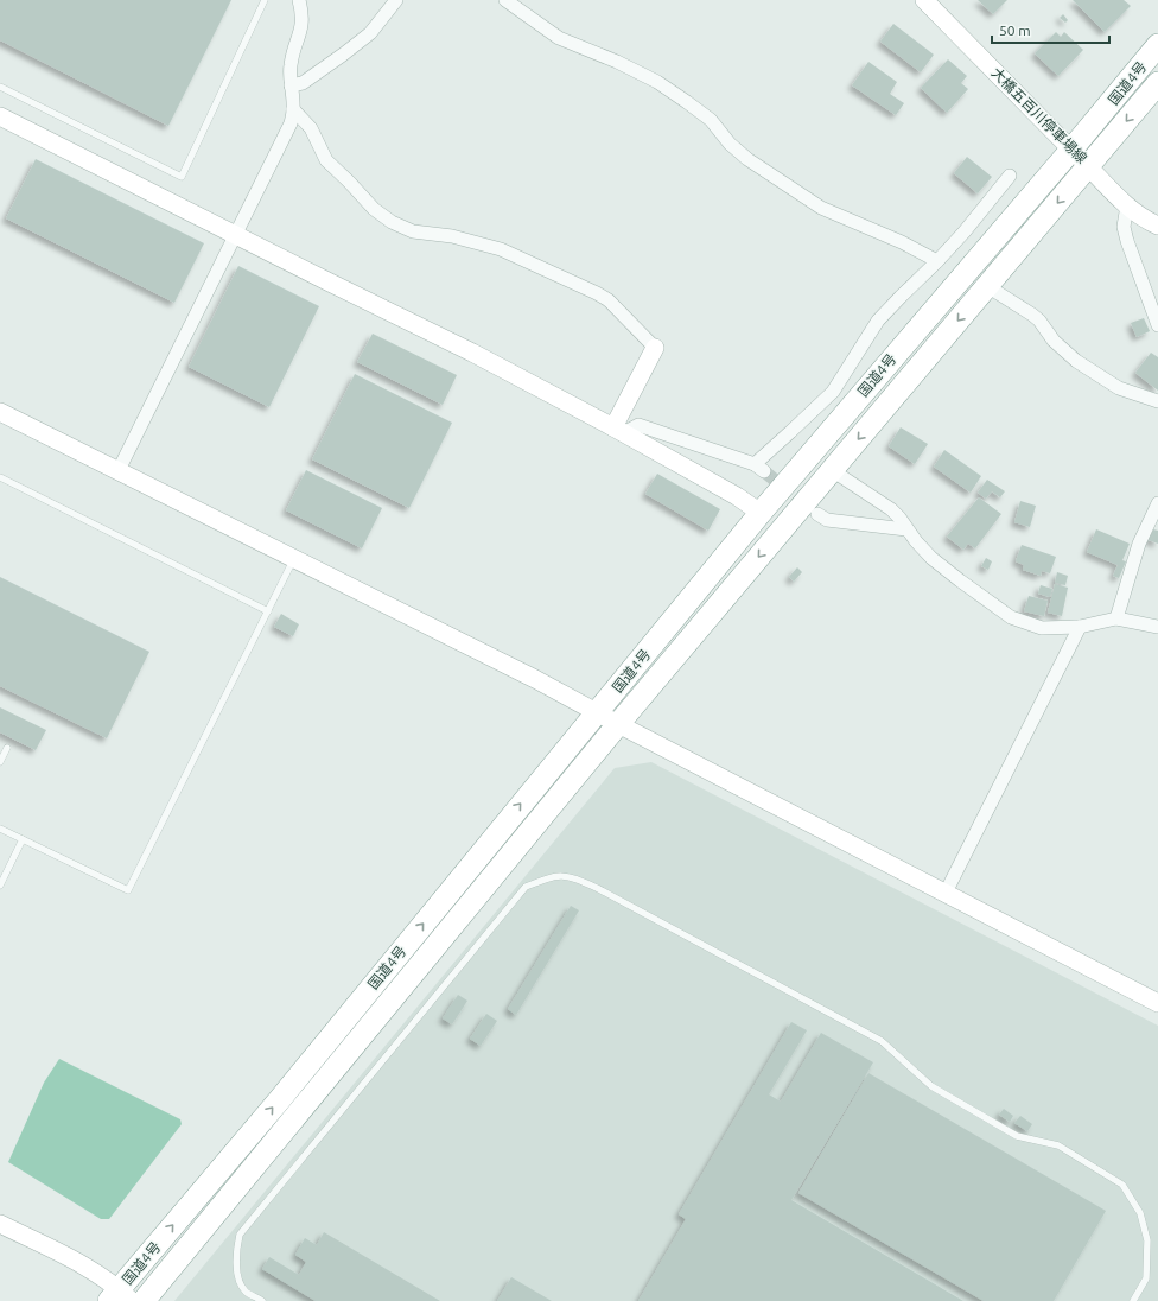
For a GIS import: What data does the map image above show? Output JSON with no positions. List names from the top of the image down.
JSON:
{
  "streets": {
    "highway": ["国道4号"],
    "street": ["大橋五百川停車場線"]
  },
  "crossings": [
    ["国道4号", "大橋五百川停車場線"]
  ],
  "scale_bar": "50 m"
}
